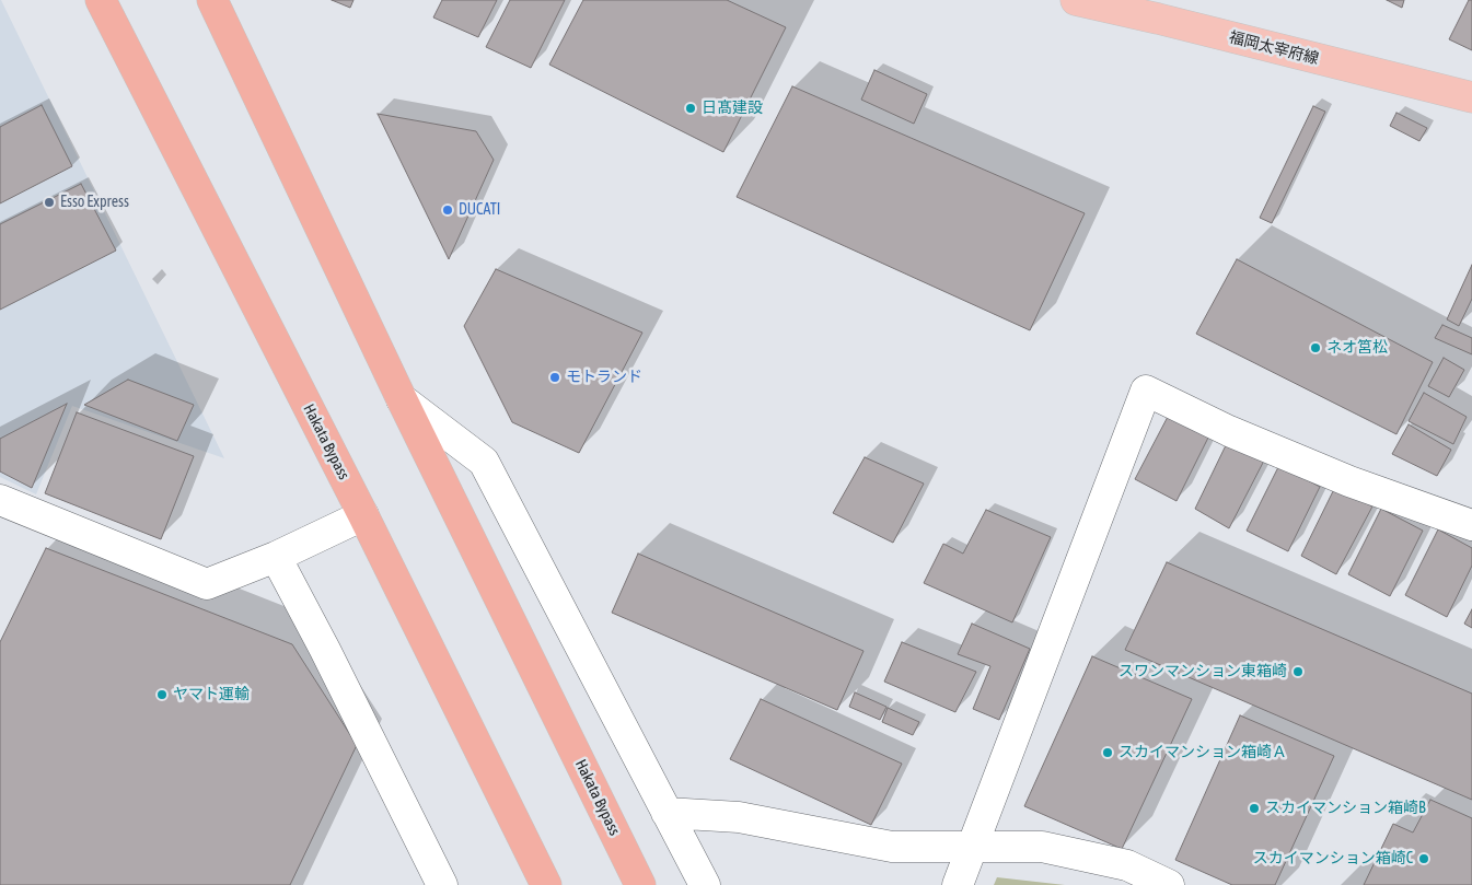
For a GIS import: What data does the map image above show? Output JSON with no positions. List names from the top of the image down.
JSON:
{
  "streets": {
    "highway": ["Hakata Bypass"],
    "main road": ["福岡太宰府線"]
  },
  "places": [
    "日髙建設",
    "Esso Express",
    "DUCATI",
    "ネオ筥松",
    "モトランド",
    "スワンマンション東箱崎",
    "ヤマト運輸",
    "スカイマンション箱崎Ａ",
    "スカイマンション箱崎B",
    "スカイマンション箱崎C"
  ]
}
